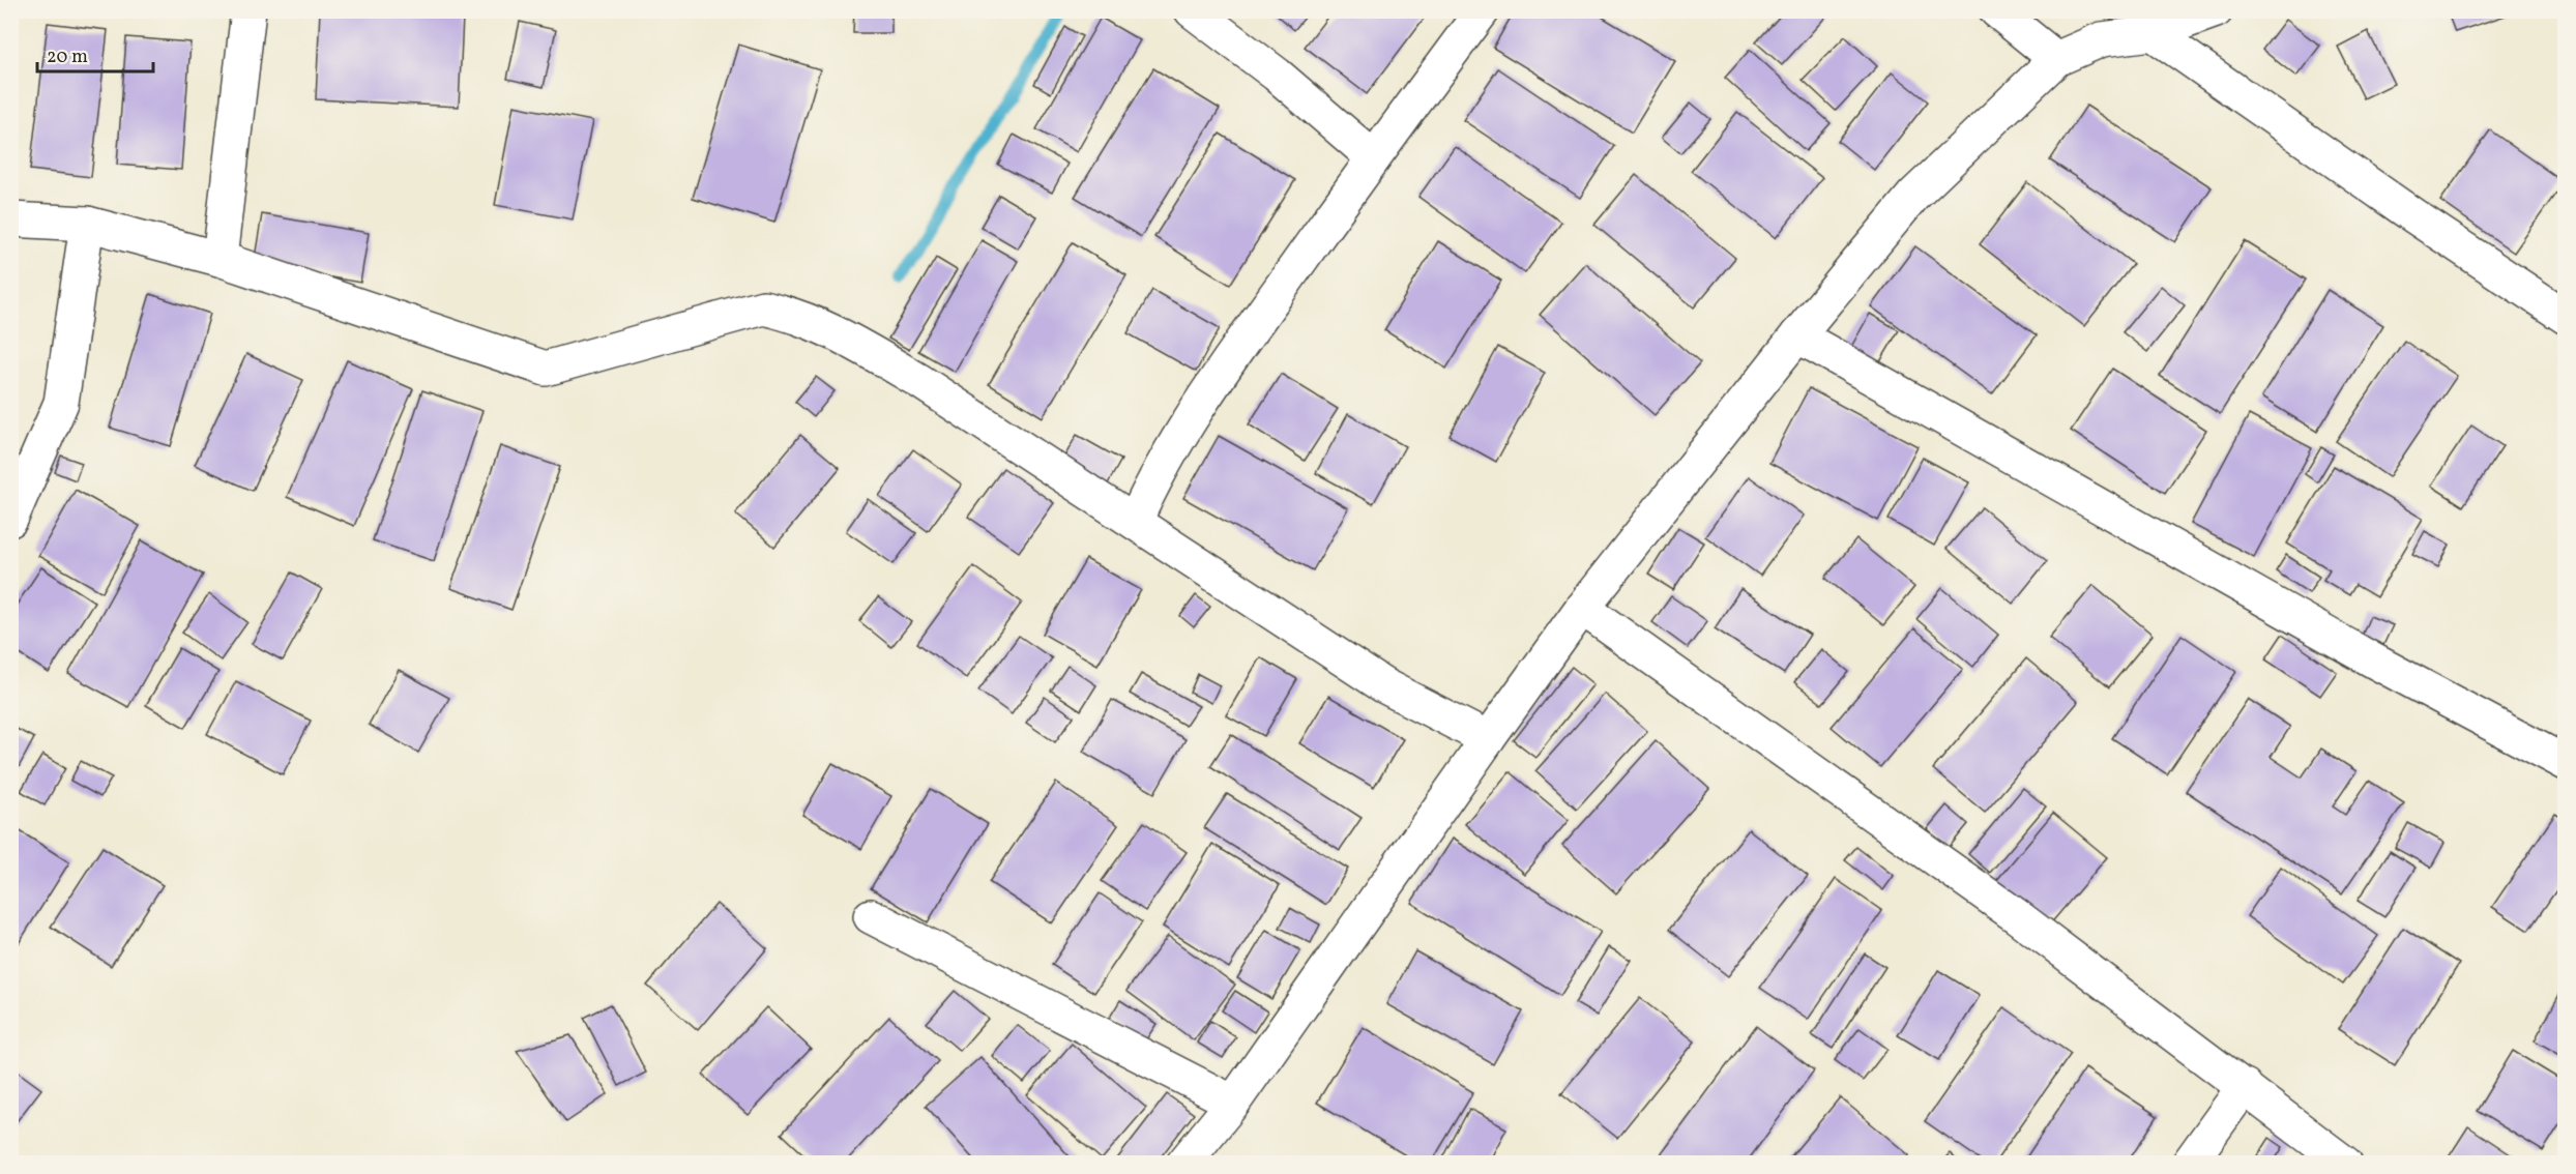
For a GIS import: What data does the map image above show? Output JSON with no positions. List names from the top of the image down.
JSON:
{
  "scale_bar": "20 m"
}
